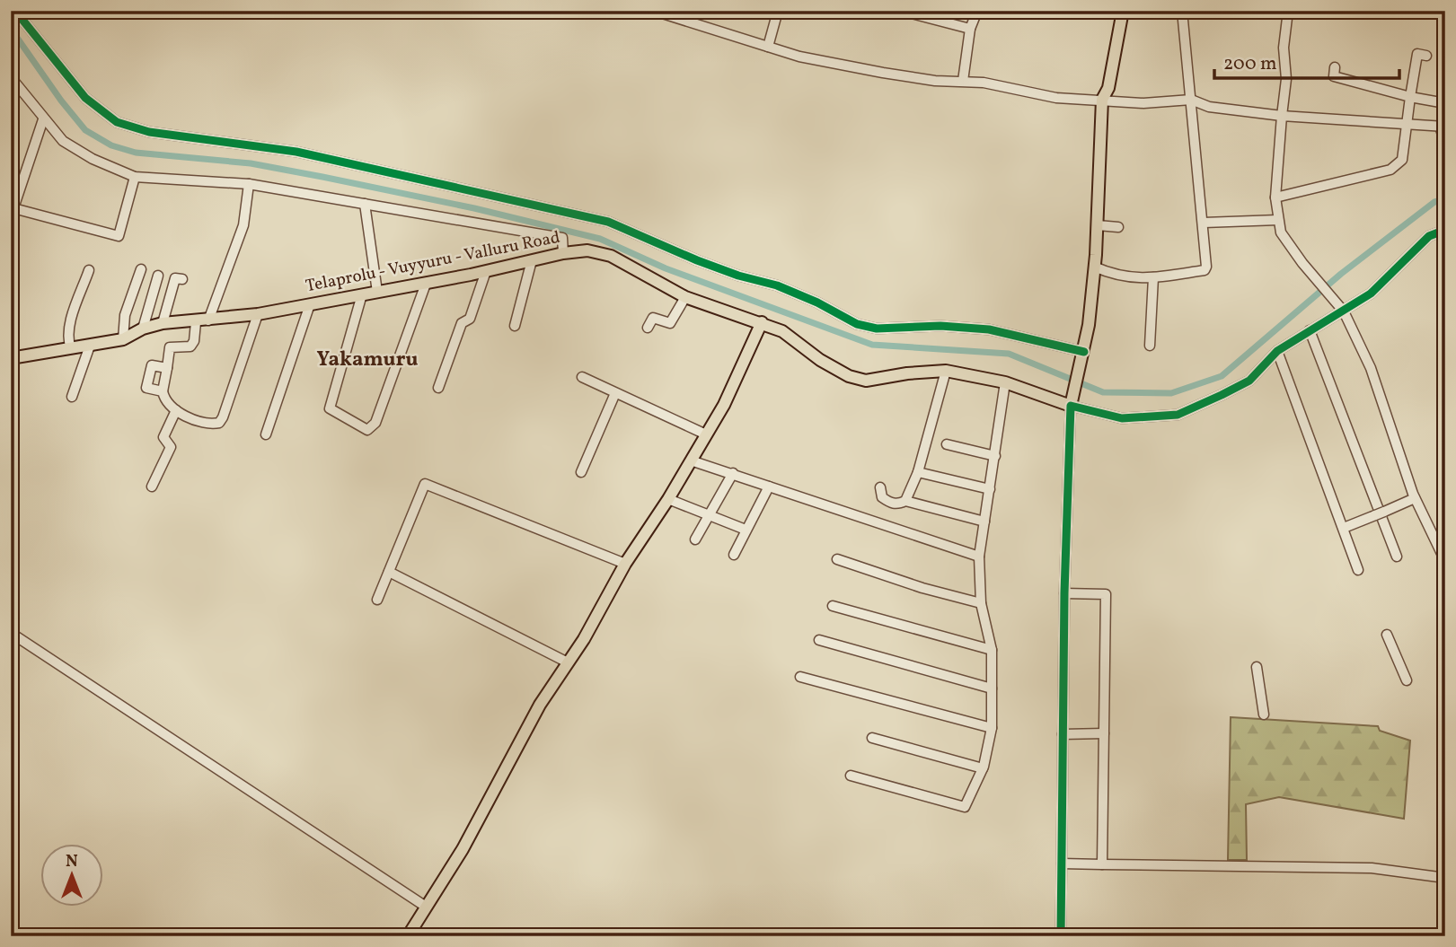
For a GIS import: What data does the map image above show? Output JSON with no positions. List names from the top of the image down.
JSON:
{
  "streets": {
    "main road": ["Telaprolu - Vuyyuru - Valluru Road"]
  },
  "districts": ["Yakamuru"],
  "scale_bar": "200 m",
  "north": "top"
}
